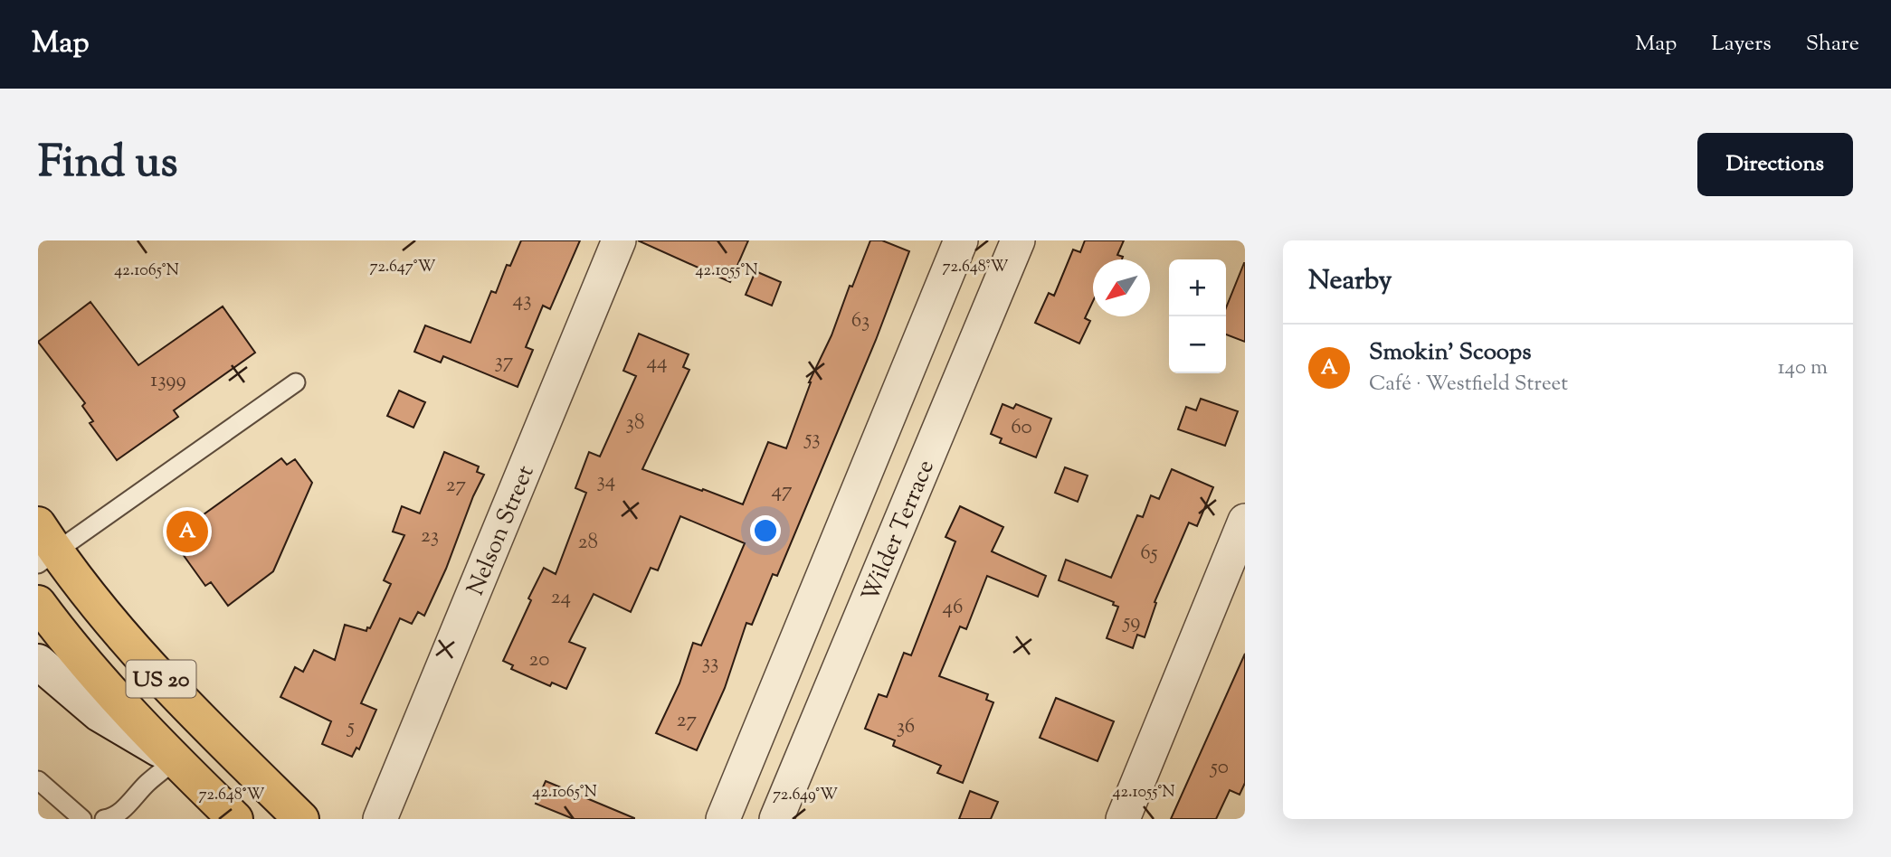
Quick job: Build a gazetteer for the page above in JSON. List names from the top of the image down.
{
  "streets": {
    "main road": ["US 20"],
    "street": ["Nelson Street", "Wilder Terrace"]
  },
  "house_numbers": [
    "43",
    "63",
    "37",
    "44",
    "1399",
    "38",
    "60",
    "53",
    "34",
    "27",
    "47",
    "23",
    "28",
    "65",
    "24",
    "46",
    "59",
    "20",
    "33",
    "27",
    "5",
    "36",
    "50"
  ],
  "north": "bottom left",
  "page": {
    "header": "Map",
    "nav": ["Map", "Layers", "Share"],
    "title": "Find us",
    "buttons": "Directions",
    "heading": "Nearby",
    "map_buttons": ["+", "−"],
    "list": [
      {
        "mark": "A",
        "name": "Smokin' Scoops",
        "note": "Café · Westfield Street",
        "value": "140 m"
      }
    ],
    "pins": "A"
  },
  "coordinates": [
    "72.647°W",
    "72.648°W",
    "42.1065°N",
    "42.1055°N",
    "72.649°W"
  ]
}
